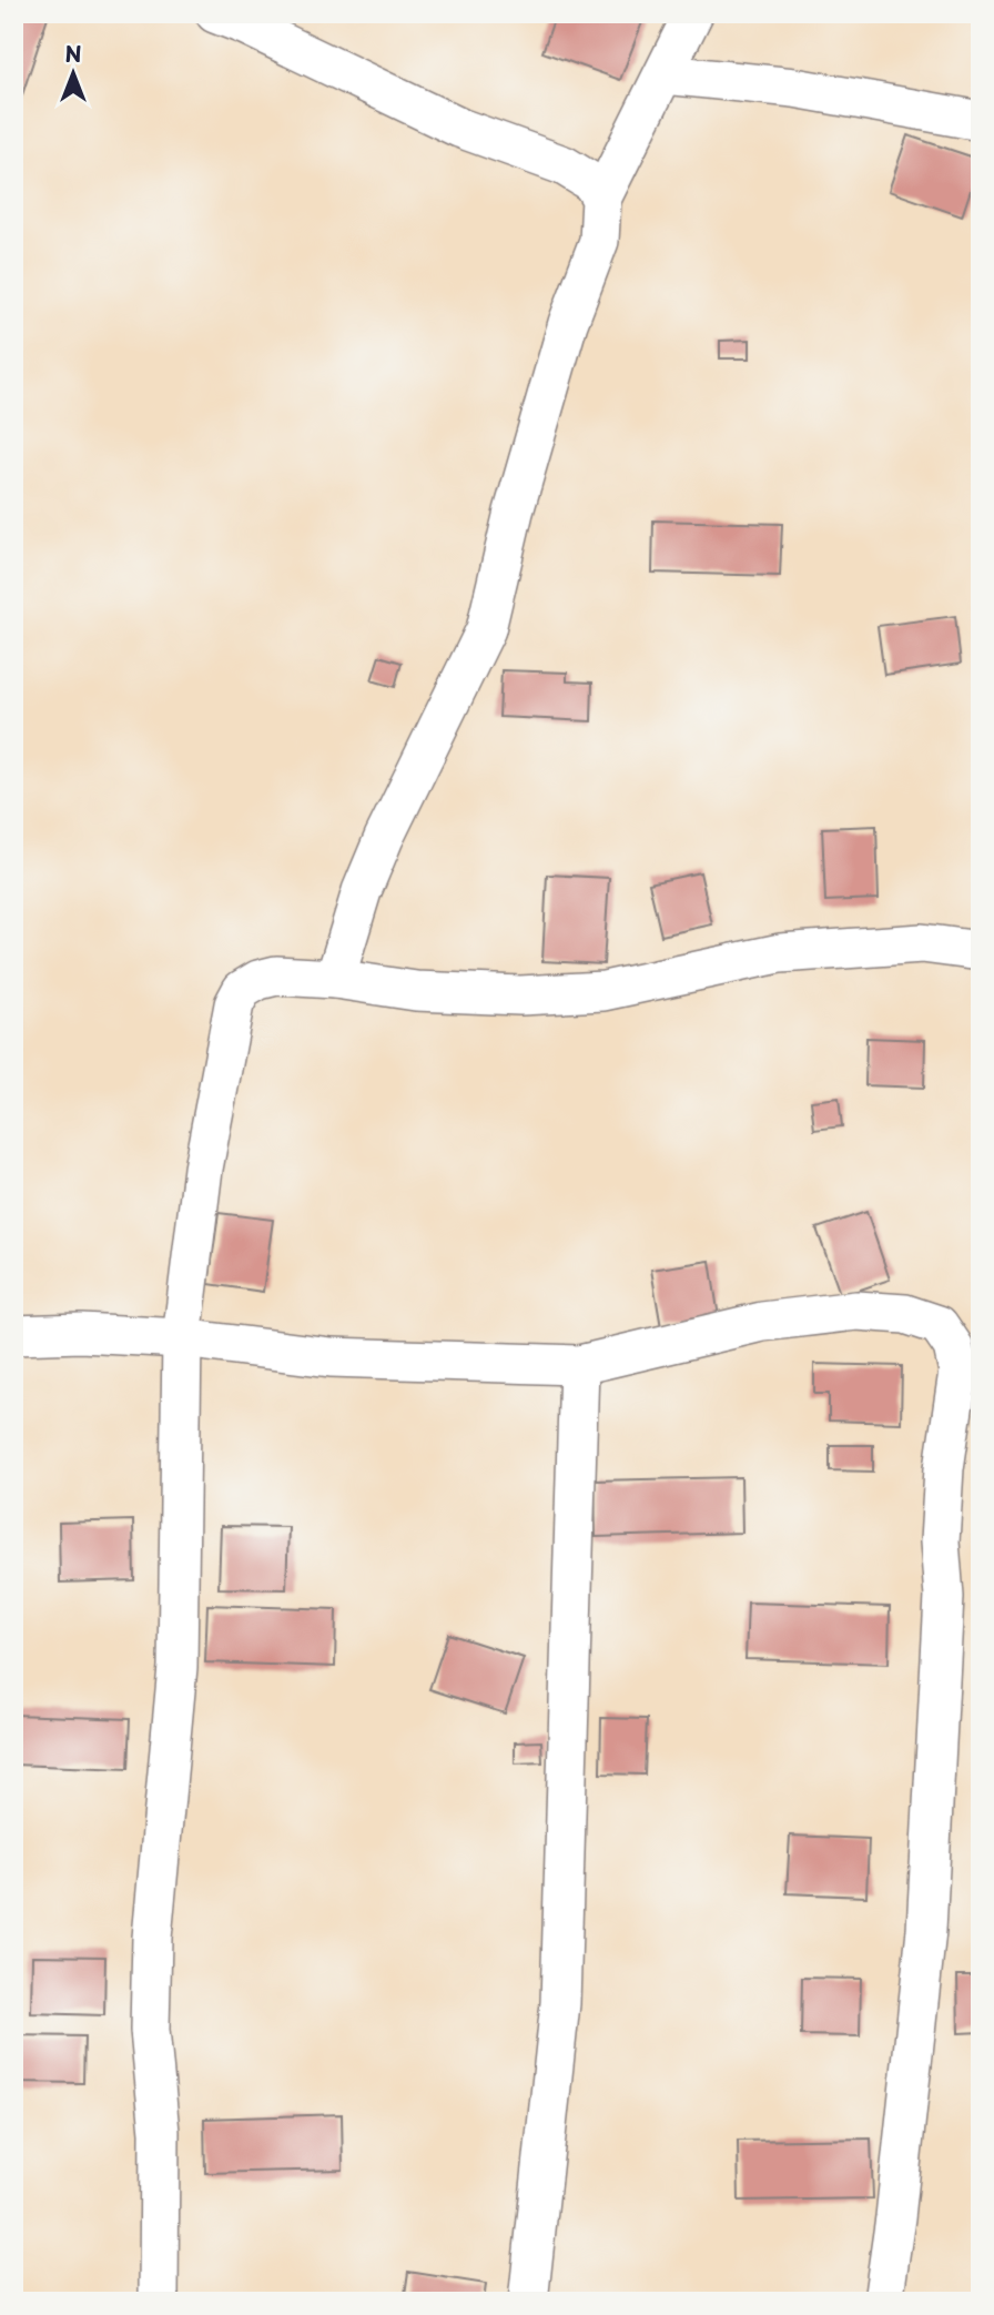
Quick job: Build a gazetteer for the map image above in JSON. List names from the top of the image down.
{
  "north": "top"
}
